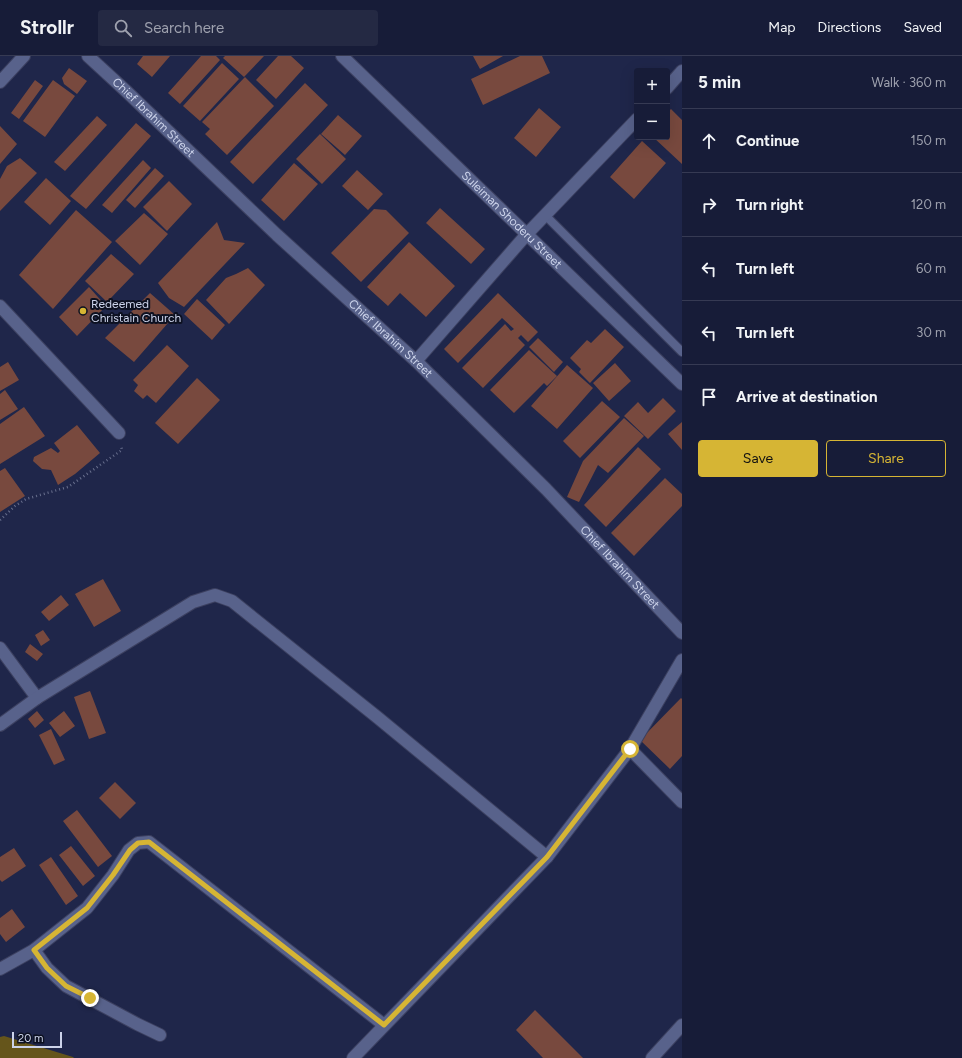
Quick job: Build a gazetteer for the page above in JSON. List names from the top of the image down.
{
  "streets": {
    "street": ["Chief Ibrahim Street", "Suleiman Shoderu Street"]
  },
  "places": ["Redeemed Christain Church"],
  "scale_bar": "20 m",
  "page": {
    "header": "Strollr",
    "search": "Search here",
    "nav": ["Map", "Directions", "Saved"],
    "heading": ["5 min", "Walk · 360 m"],
    "map_buttons": ["+", "−"],
    "list": [
      ["Continue", "150 m"],
      ["Turn right", "120 m"],
      ["Turn left", "60 m"],
      ["Turn left", "30 m"],
      "Arrive at destination"
    ],
    "buttons": ["Save", "Share"],
    "scale": "20 m"
  }
}
